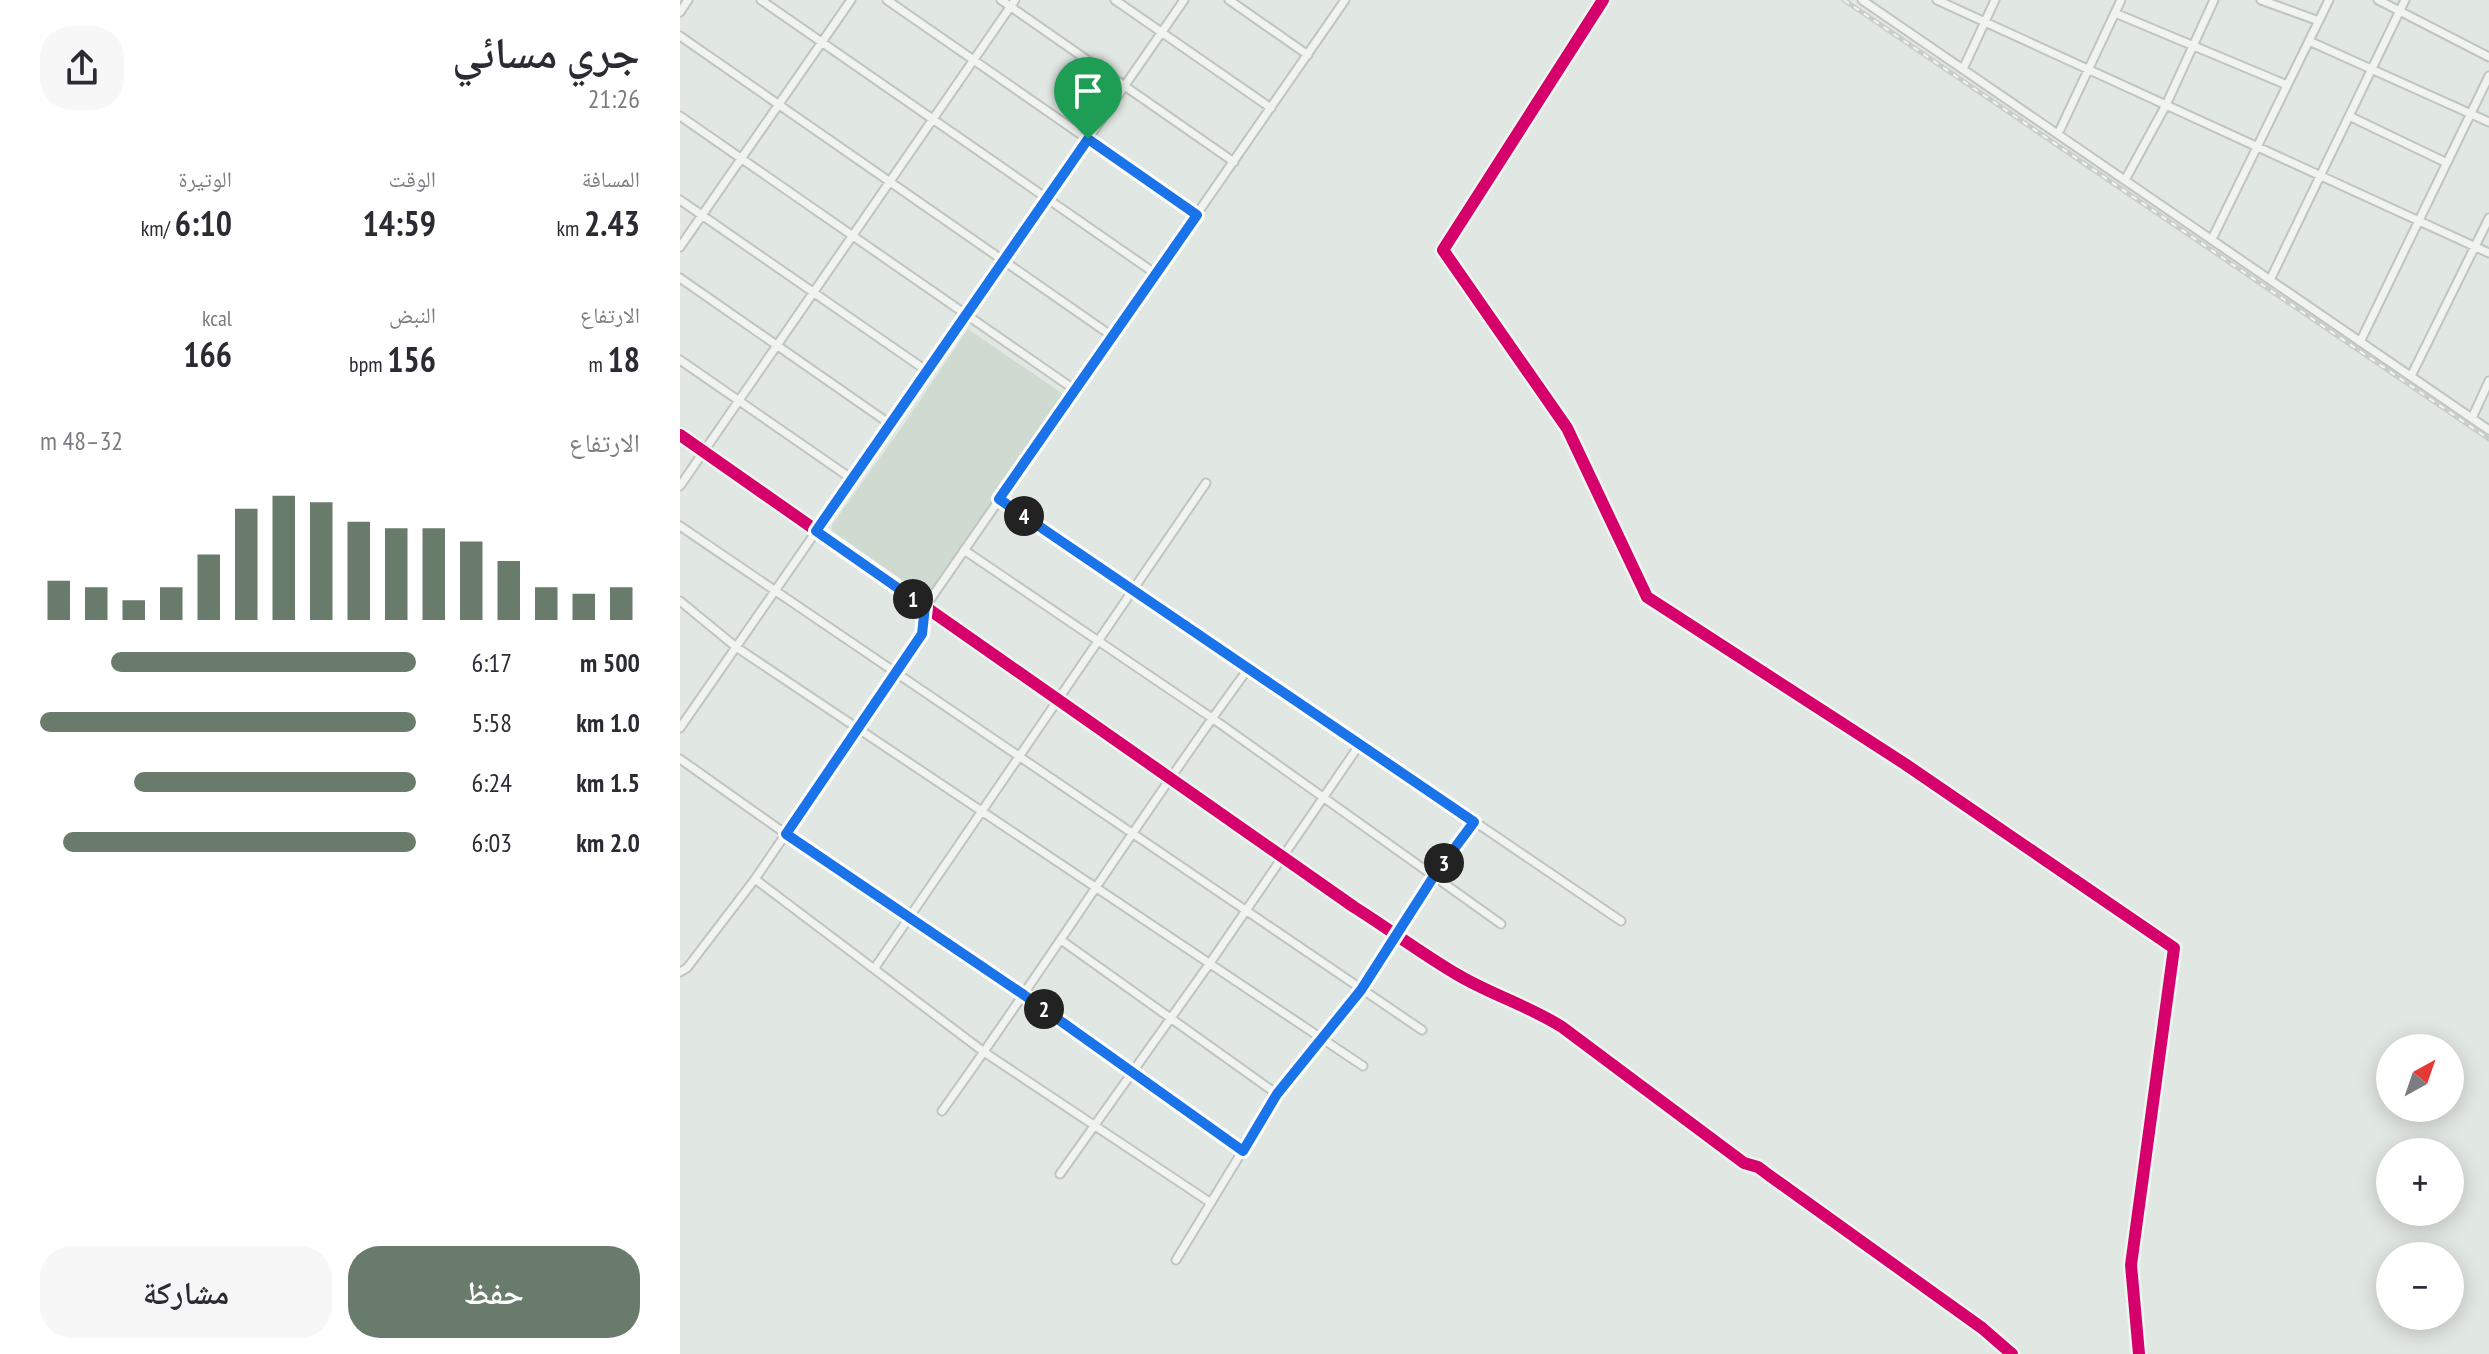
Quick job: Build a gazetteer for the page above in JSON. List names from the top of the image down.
{
  "north": "top right",
  "page": {
    "heading": ["جري مسائي", "21:26"],
    "stats": [
      ["المسافة", "2.43 km"],
      ["الوقت", "14:59"],
      ["الوتيرة", "6:10 /km"],
      ["الارتفاع", "18 m"],
      ["النبض", "156 bpm"],
      ["kcal", "166"]
    ],
    "chart": ["الارتفاع", "32–48 m"],
    "pins": [
      "4",
      "1",
      "3",
      "2"
    ],
    "list": [
      {
        "name": "500 m",
        "note": "6:17"
      },
      {
        "name": "1.0 km",
        "note": "5:58"
      },
      {
        "name": "1.5 km",
        "note": "6:24"
      },
      {
        "name": "2.0 km",
        "note": "6:03"
      }
    ],
    "map_buttons": ["+", "−"],
    "buttons": ["حفظ", "مشاركة"]
  }
}
